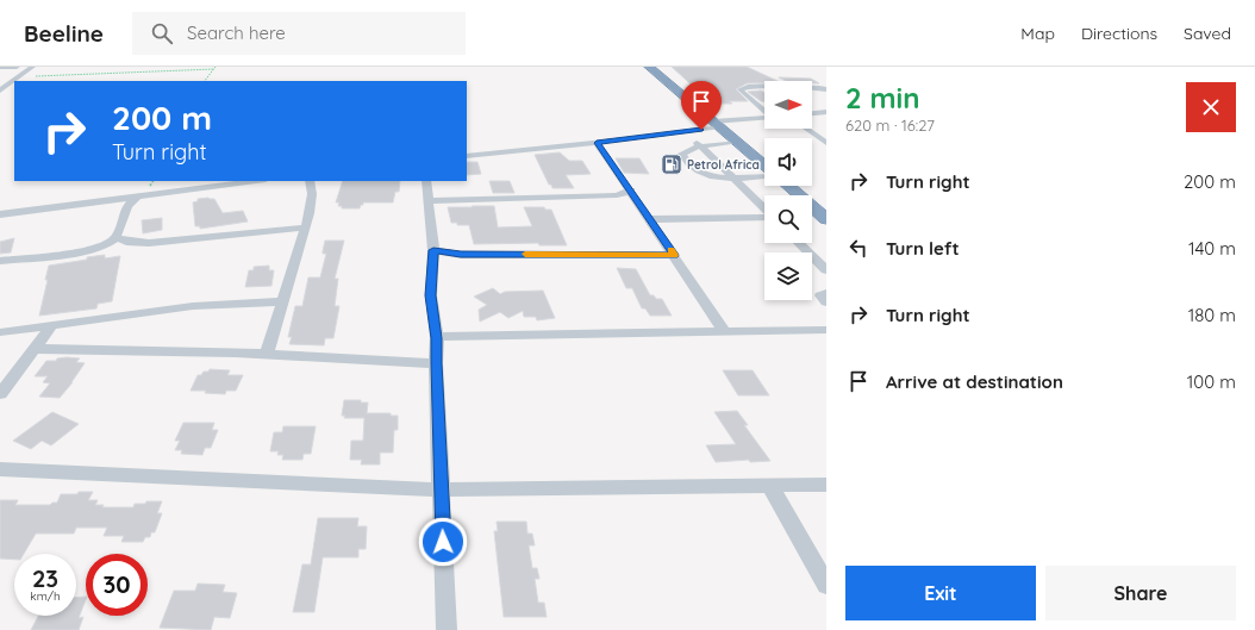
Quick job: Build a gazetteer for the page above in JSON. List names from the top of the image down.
{
  "places": {
    "fuel station": ["Petrol Africa"]
  },
  "north": "right",
  "page": {
    "header": "Beeline",
    "search": "Search here",
    "nav": ["Map", "Directions", "Saved"],
    "heading": ["2 min", "620 m · 16:27"],
    "turn": ["200 m", "Turn right"],
    "list": [
      {
        "name": "Turn right",
        "value": "200 m"
      },
      {
        "name": "Turn left",
        "value": "140 m"
      },
      {
        "name": "Turn right",
        "value": "180 m"
      },
      {
        "name": "Arrive at destination",
        "value": "100 m"
      }
    ],
    "speed": "23 km/h",
    "limit": "30",
    "buttons": ["Exit", "Share"]
  }
}
